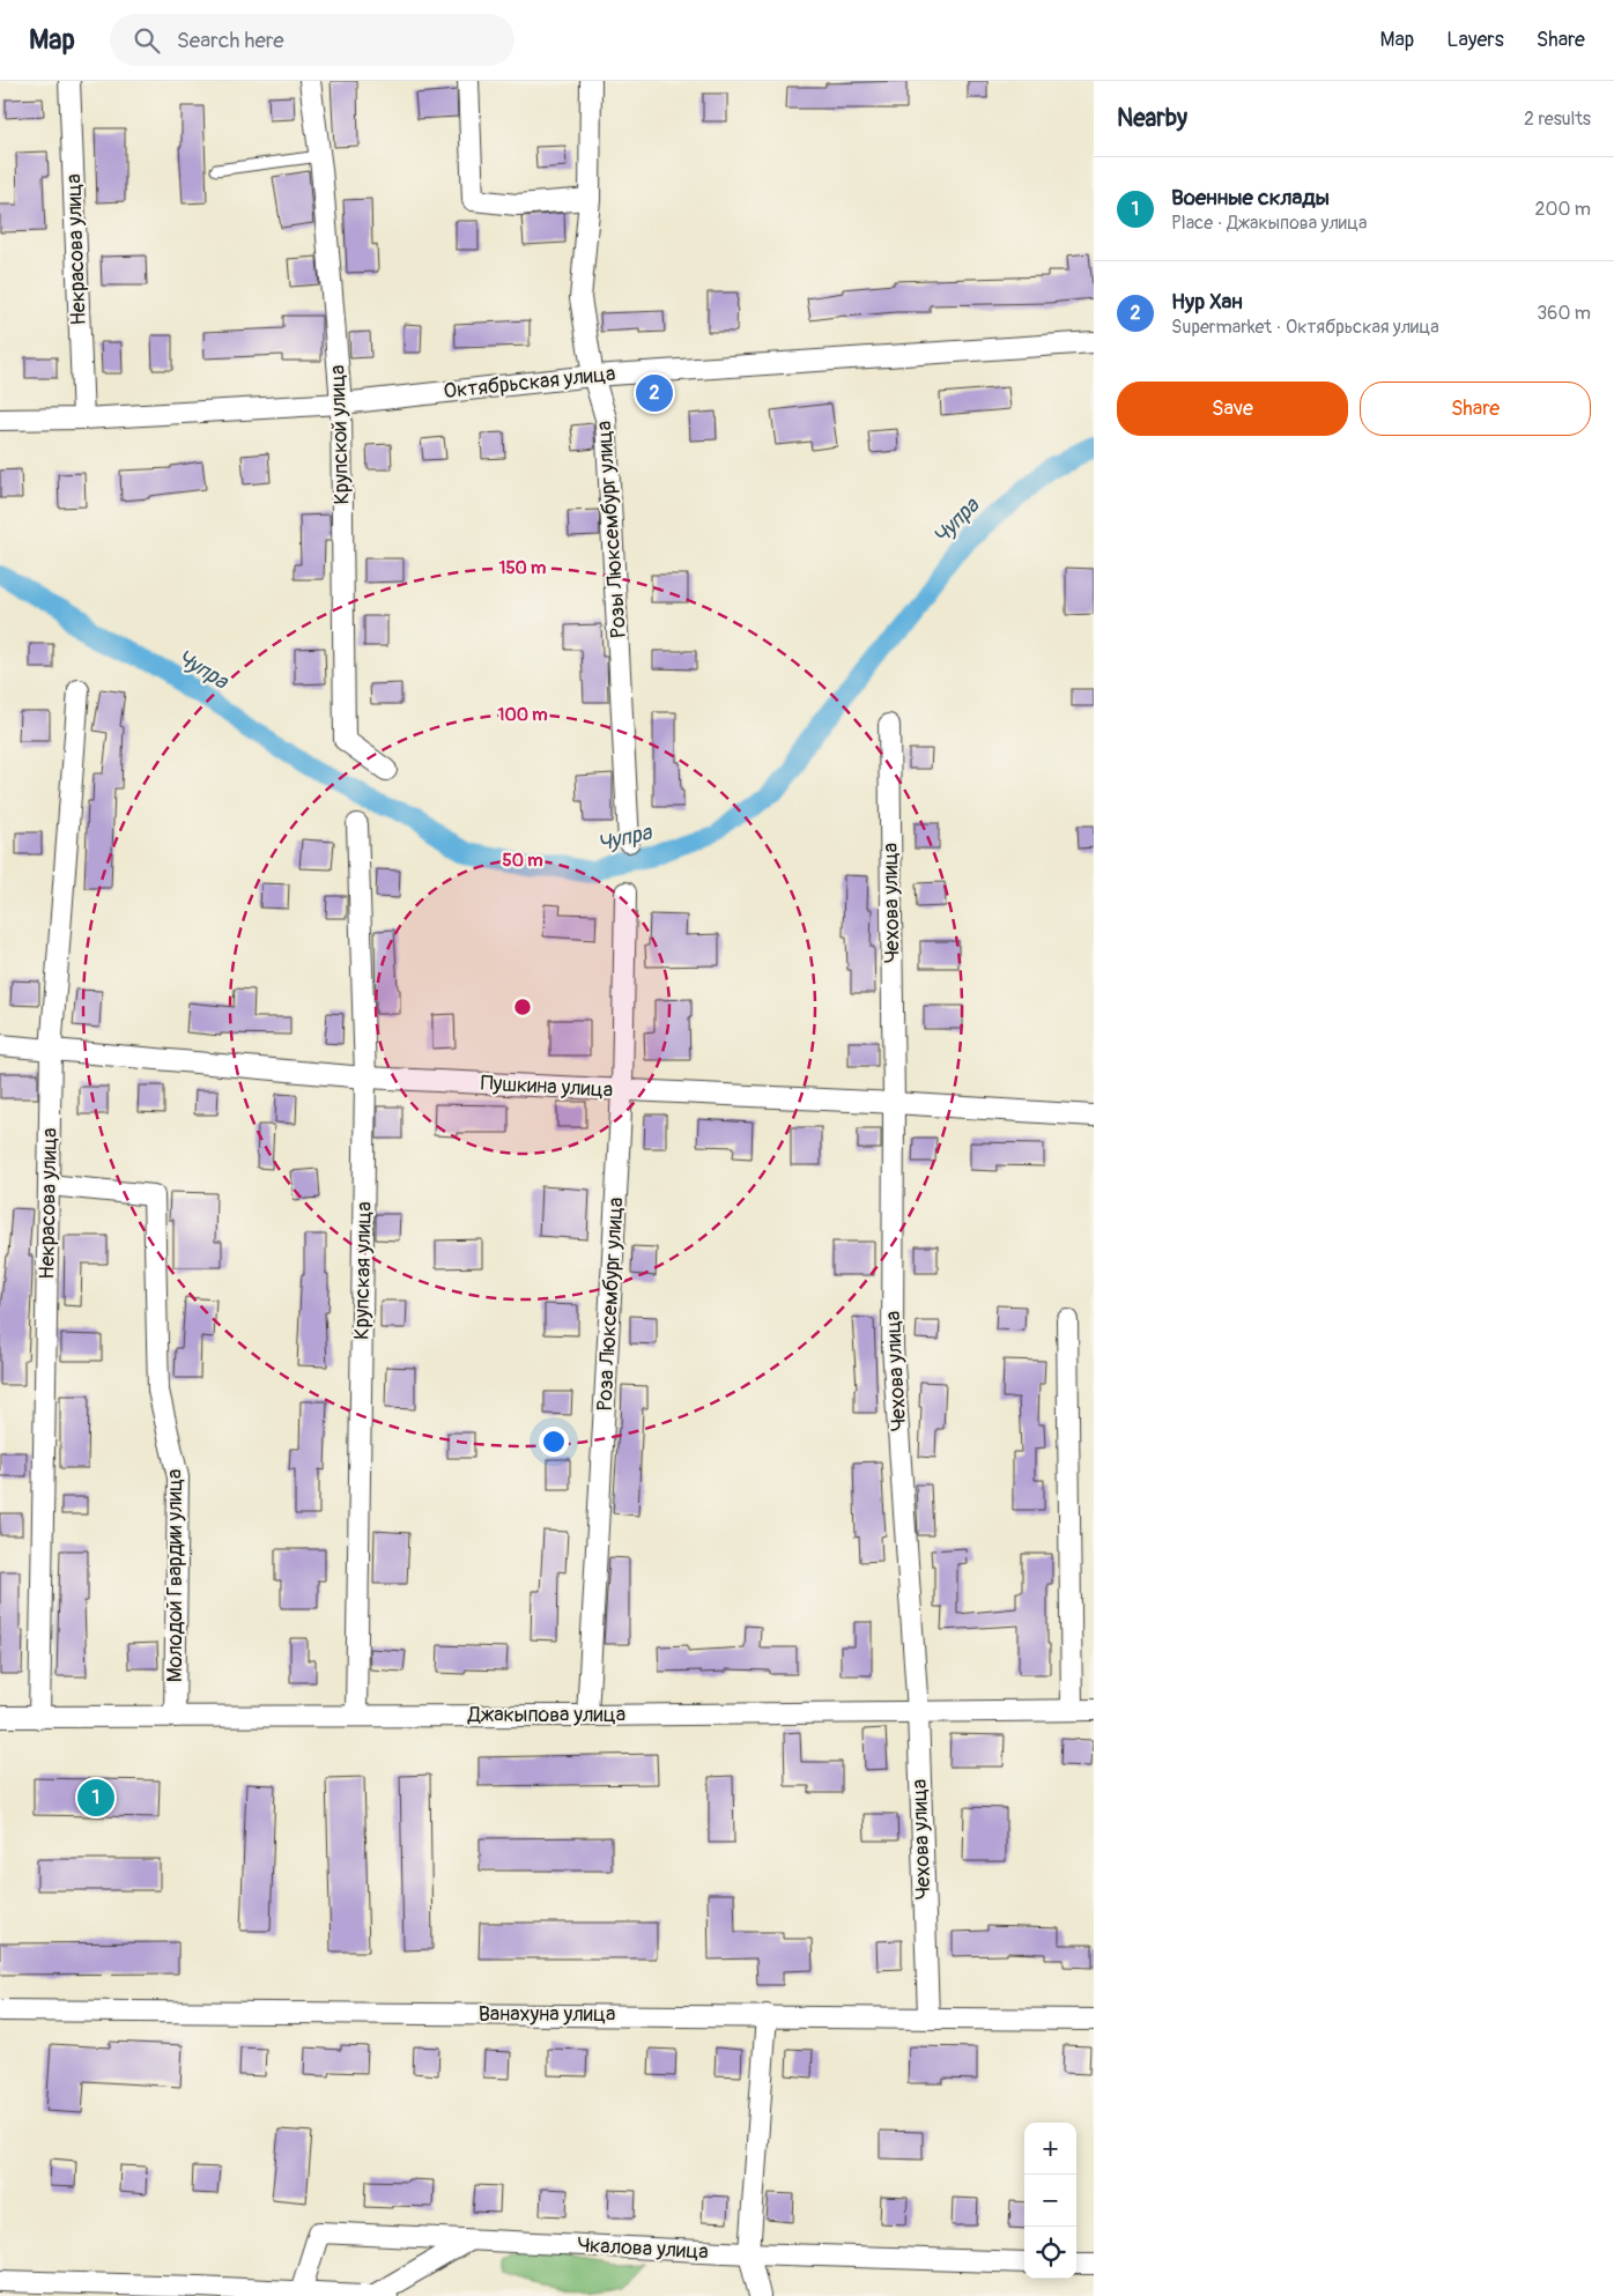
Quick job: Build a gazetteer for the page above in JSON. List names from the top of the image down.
{
  "streets": {
    "street": [
      "Некрасова улица",
      "Октябрьская улица",
      "Крупской улица",
      "Розы Люксембург улица",
      "Чехова улица",
      "Пушкина улица",
      "Крупская улица",
      "Роза Люксембург улица",
      "Молодой Гвардии улица",
      "Джакыпова улица",
      "Ванахуна улица",
      "Чкалова улица"
    ]
  },
  "crossings": [
    ["Некрасова улица", "Октябрьская улица"],
    ["Некрасова улица", "Пушкина улица"],
    ["Некрасова улица", "Молодой Гвардии улица"],
    ["Некрасова улица", "Джакыпова улица"],
    ["Октябрьская улица", "Крупской улица"],
    ["Октябрьская улица", "Розы Люксембург улица"],
    ["Чехова улица", "Пушкина улица"],
    ["Чехова улица", "Джакыпова улица"],
    ["Чехова улица", "Ванахуна улица"],
    ["Пушкина улица", "Крупская улица"],
    ["Пушкина улица", "Роза Люксембург улица"],
    ["Крупская улица", "Джакыпова улица"],
    ["Роза Люксембург улица", "Джакыпова улица"],
    ["Молодой Гвардии улица", "Джакыпова улица"]
  ],
  "water": ["Чупра"],
  "page": {
    "header": "Map",
    "search": "Search here",
    "nav": ["Map", "Layers", "Share"],
    "heading": ["Nearby", "2 results"],
    "list": [
      {
        "mark": "1",
        "name": "Военные склады",
        "note": "Place · Джакыпова улица",
        "value": "200 m"
      },
      {
        "mark": "2",
        "name": "Нур Хан",
        "note": "Supermarket · Октябрьская улица",
        "value": "360 m"
      }
    ],
    "buttons": ["Save", "Share"],
    "pins": ["2", "1"],
    "map_buttons": ["+", "−"]
  },
  "rings": ["150 m", "100 m", "50 m"]
}
